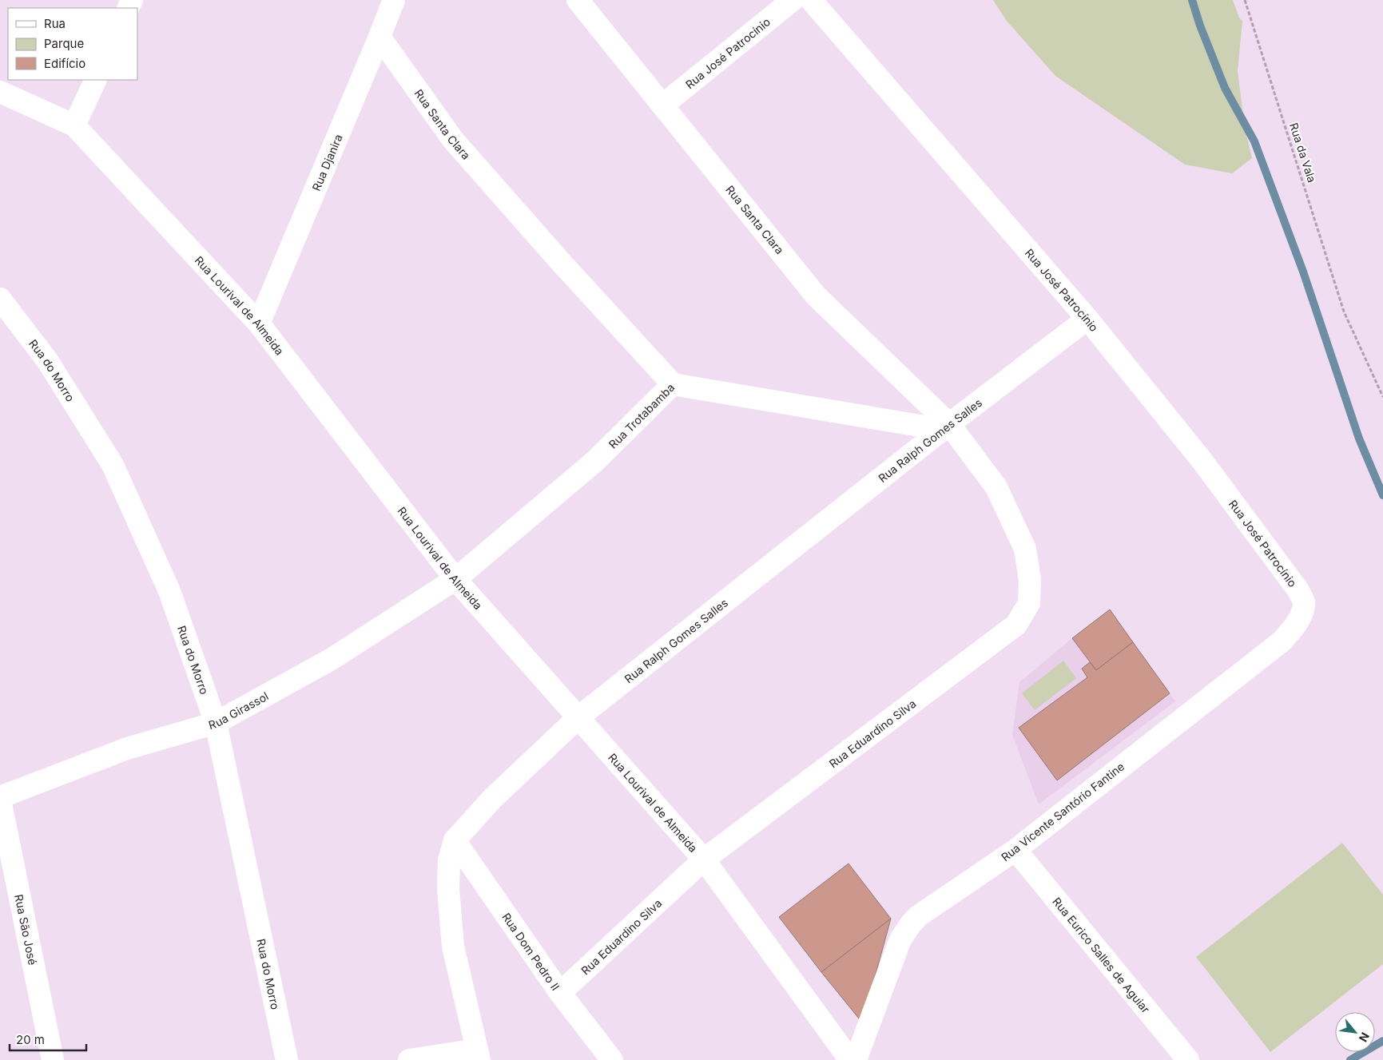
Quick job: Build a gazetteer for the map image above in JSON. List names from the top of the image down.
{
  "streets": {
    "street": [
      "Rua José Patrocínio",
      "Rua Santa Clara",
      "Rua Djanira",
      "Rua Lourival de Almeida",
      "Rua do Morro",
      "Rua Trotabamba",
      "Rua Ralph Gomes Salles",
      "Rua Girassol",
      "Rua Eduardino Silva",
      "Rua Vicente Santório Fantine",
      "Rua São José",
      "Rua Dom Pedro II",
      "Rua Eurico Salles de Aguiar"
    ],
    "path": ["Rua da Vala"]
  },
  "crossings": [
    ["Rua José Patrocínio", "Rua Santa Clara"],
    ["Rua José Patrocínio", "Rua Ralph Gomes Salles"],
    ["Rua José Patrocínio", "Rua Vicente Santório Fantine"],
    ["Rua Santa Clara", "Rua Djanira"],
    ["Rua Santa Clara", "Rua Trotabamba"],
    ["Rua Santa Clara", "Rua Ralph Gomes Salles"],
    ["Rua Santa Clara", "Rua Eduardino Silva"],
    ["Rua Djanira", "Rua Lourival de Almeida"],
    ["Rua Lourival de Almeida", "Rua Trotabamba"],
    ["Rua Lourival de Almeida", "Rua Ralph Gomes Salles"],
    ["Rua Lourival de Almeida", "Rua Girassol"],
    ["Rua Lourival de Almeida", "Rua Eduardino Silva"],
    ["Rua do Morro", "Rua Girassol"],
    ["Rua Trotabamba", "Rua Ralph Gomes Salles"],
    ["Rua Trotabamba", "Rua Girassol"],
    ["Rua Trotabamba", "Rua Eduardino Silva"],
    ["Rua Ralph Gomes Salles", "Rua Eduardino Silva"],
    ["Rua Ralph Gomes Salles", "Rua Dom Pedro II"],
    ["Rua Girassol", "Rua São José"],
    ["Rua Eduardino Silva", "Rua Dom Pedro II"],
    ["Rua Vicente Santório Fantine", "Rua Eurico Salles de Aguiar"]
  ],
  "legend": ["Rua", "Parque", "Edifício"],
  "scale_bar": "20 m",
  "north": "bottom right"
}
